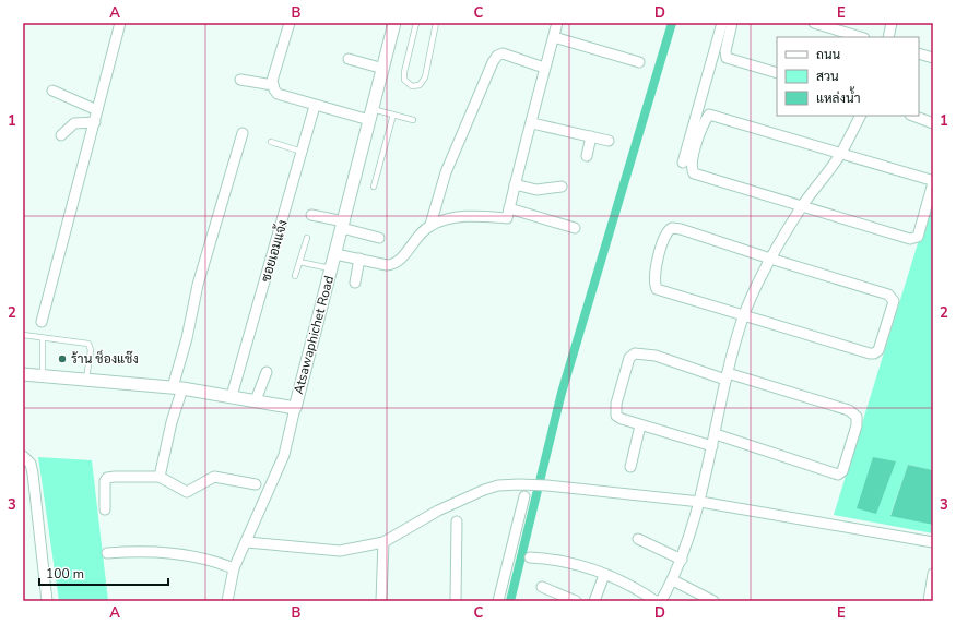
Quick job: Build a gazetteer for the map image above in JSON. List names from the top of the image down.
{
  "streets": {
    "street": ["ซอยเอมแจ้ง", "Atsawaphichet Road"]
  },
  "crossings": [
    ["ซอยเอมแจ้ง", "Atsawaphichet Road"]
  ],
  "places": ["ร้าน ช็องแช๊ง"],
  "legend": ["ถนน", "สวน", "แหล่งน้ำ"],
  "scale_bar": "100 m",
  "grid": {
    "columns": [
      "A",
      "B",
      "C",
      "D",
      "E"
    ],
    "rows": ["1", "2", "3"]
  }
}
